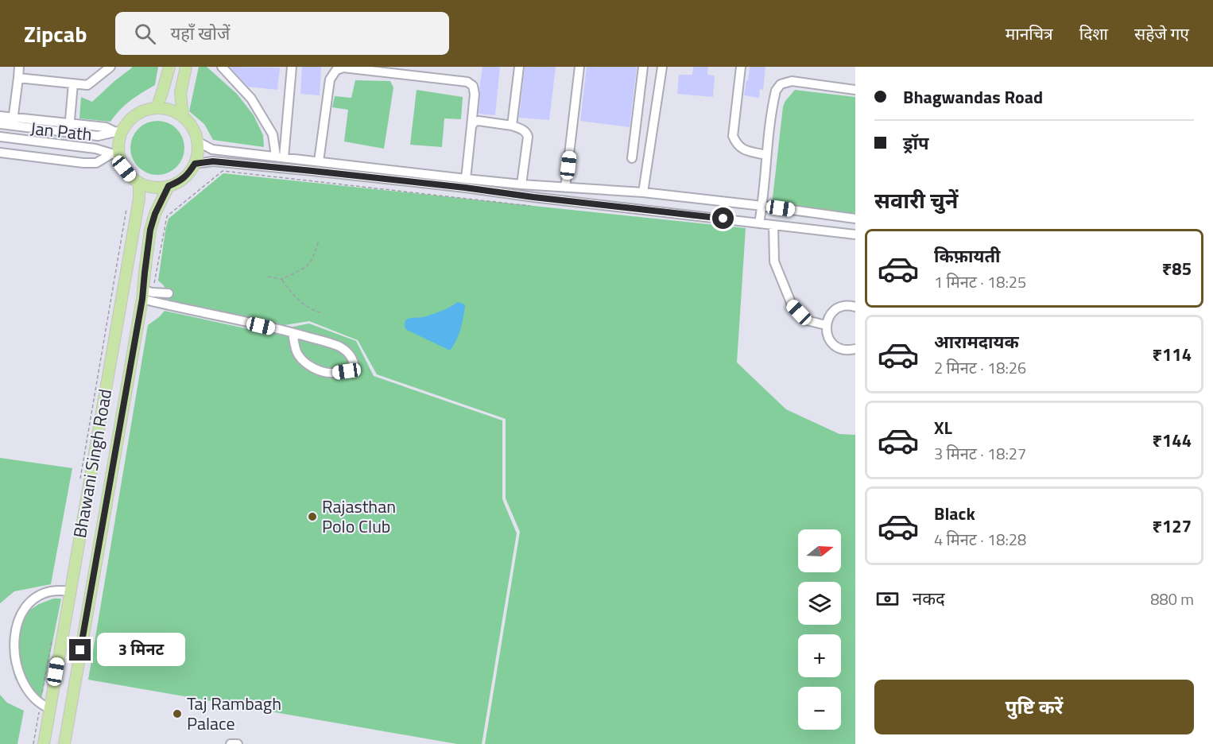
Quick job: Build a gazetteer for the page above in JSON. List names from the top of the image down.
{
  "streets": {
    "main road": ["Bhawani Singh Road"],
    "street": ["Jan Path"]
  },
  "crossings": [
    ["Jan Path", "Bhawani Singh Road"]
  ],
  "places": ["Rajasthan Polo Club", "Taj Rambagh Palace"],
  "north": "right",
  "page": {
    "header": "Zipcab",
    "search": "यहाँ खोजें",
    "nav": ["मानचित्र", "दिशा", "सहेजे गए"],
    "banner": ["Bhagwandas Road", "ड्रॉप"],
    "heading": "सवारी चुनें",
    "list": [
      {
        "name": "किफ़ायती",
        "note": "1 मिनट · 18:25",
        "value": "₹85"
      },
      {
        "name": "आरामदायक",
        "note": "2 मिनट · 18:26",
        "value": "₹114"
      },
      {
        "name": "XL",
        "note": "3 मिनट · 18:27",
        "value": "₹144"
      },
      {
        "name": "Black",
        "note": "4 मिनट · 18:28",
        "value": "₹127"
      }
    ],
    "map_buttons": ["+", "−"],
    "pay": ["नकद", "880 m"],
    "bubble": "3 मिनट",
    "buttons": "पुष्टि करें"
  }
}
